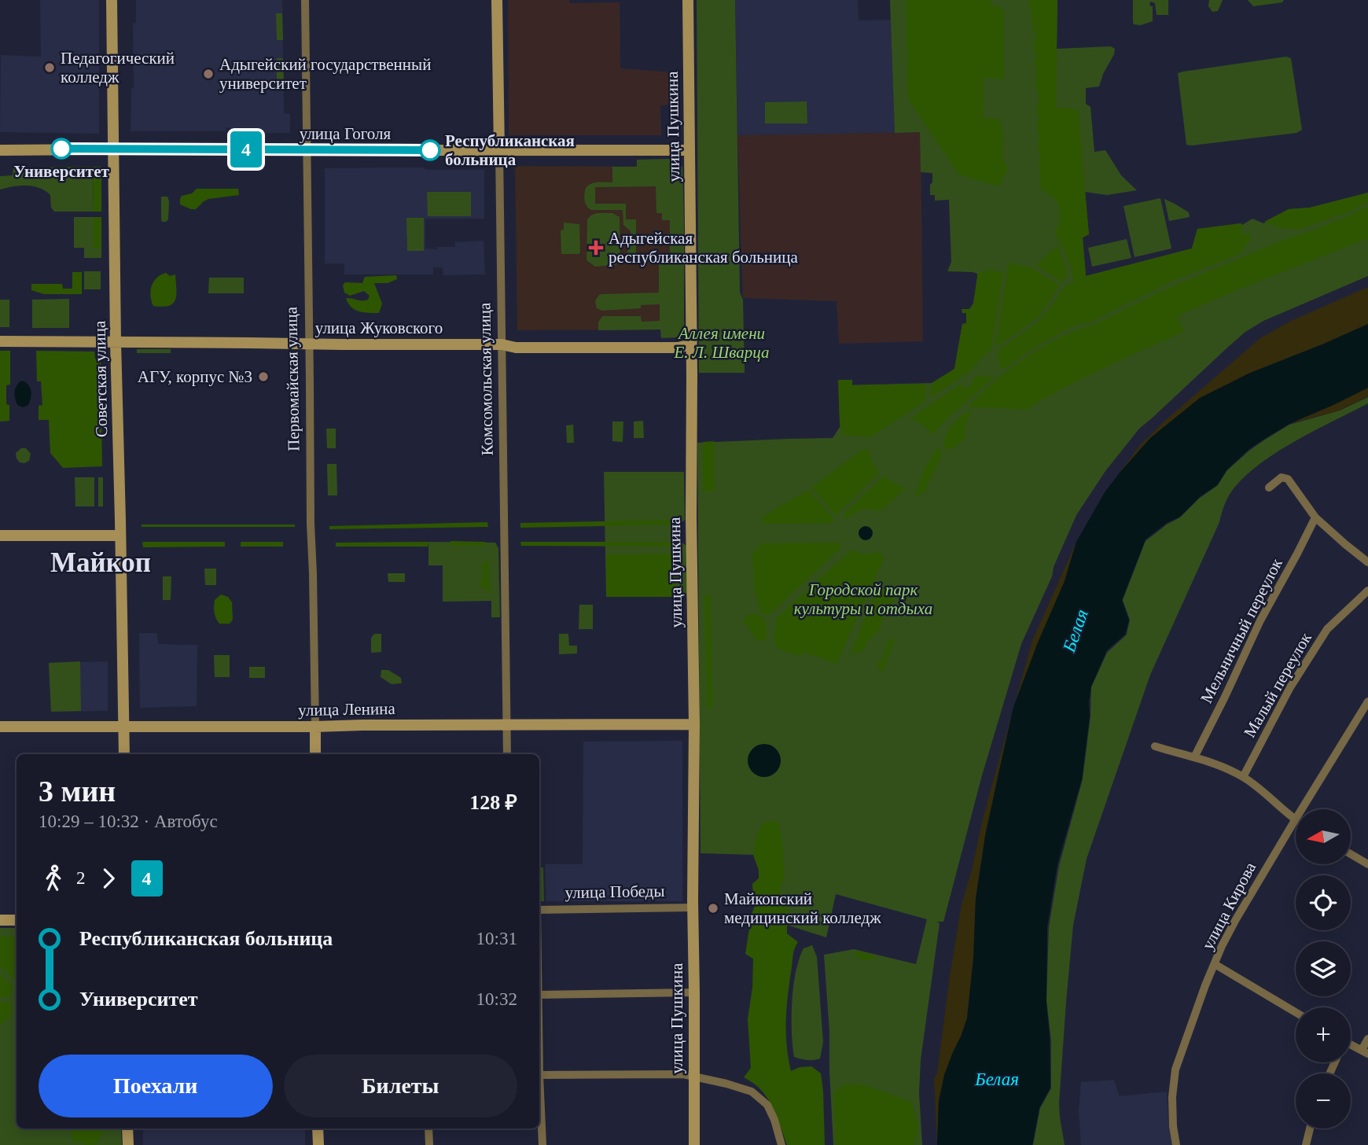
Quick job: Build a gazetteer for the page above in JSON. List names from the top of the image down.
{
  "streets": {
    "main road": [
      "улица Пушкина",
      "улица Гоголя",
      "улица Жуковского",
      "Советская улица",
      "Первомайская улица",
      "Комсомольская улица",
      "улица Ленина"
    ],
    "street": [
      "Мельничный переулок",
      "Малый переулок",
      "улица Победы",
      "улица Кирова"
    ]
  },
  "crossings": [
    ["улица Пушкина", "улица Гоголя"],
    ["улица Пушкина", "улица Жуковского"],
    ["улица Пушкина", "улица Ленина"],
    ["улица Пушкина", "улица Победы"],
    ["улица Гоголя", "Советская улица"],
    ["улица Гоголя", "Первомайская улица"],
    ["улица Гоголя", "Комсомольская улица"],
    ["улица Жуковского", "Советская улица"],
    ["улица Жуковского", "Первомайская улица"],
    ["улица Жуковского", "Комсомольская улица"],
    ["Советская улица", "улица Ленина"],
    ["Первомайская улица", "улица Ленина"],
    ["Комсомольская улица", "улица Ленина"]
  ],
  "districts": ["Майкоп"],
  "water": ["Белая"],
  "parks": ["Аллея имени Е. Л. Шварца", "Городской парк культуры и отдыха"],
  "places": {
    "other": [
      "Педагогический колледж",
      "Адыгейский государственный университет",
      "Университет",
      "Республиканская больница",
      "АГУ, корпус №3",
      "Майкопский медицинский колледж"
    ],
    "health": ["Адыгейская республиканская больница"]
  },
  "lines": ["bus line 4"],
  "north": "left",
  "page": {
    "on_map": "4",
    "heading": ["3 мин", "10:29 – 10:32 · Автобус", "128 ₽"],
    "map_buttons": ["+", "−"],
    "legs": ["2", "4"],
    "list": [
      {
        "name": "Республиканская больница",
        "value": "10:31"
      },
      {
        "name": "Университет",
        "value": "10:32"
      }
    ],
    "buttons": ["Поехали", "Билеты"]
  }
}
